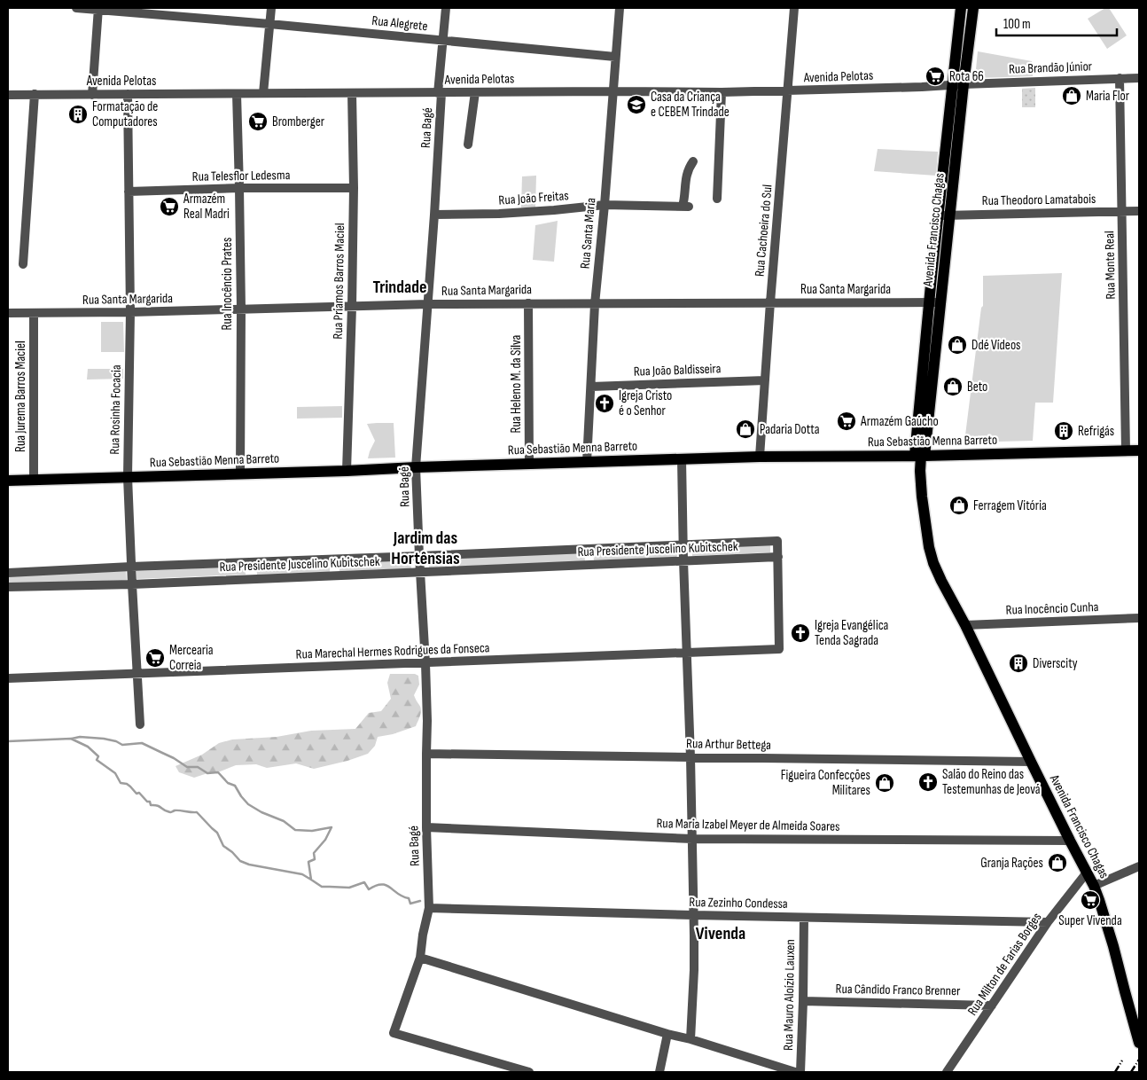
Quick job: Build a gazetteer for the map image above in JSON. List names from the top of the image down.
{
  "streets": {
    "main road": ["Avenida Francisco Chagas", "Rua Sebastião Menna Barreto"],
    "street": [
      "Rua Alegrete",
      "Rua Brandão Júnior",
      "Avenida Pelotas",
      "Rua Bagé",
      "Rua Telesflor Ledesma",
      "Rua João Freitas",
      "Rua Theodoro Lamatabois",
      "Rua Cachoeira do Sul",
      "Rua Santa Maria",
      "Rua Monte Real",
      "Rua Príamos Barros Maciel",
      "Rua Inocêncio Prates",
      "Rua Santa Margarida",
      "Rua João Baldisseira",
      "Rua Heleno M. da Silva",
      "Rua Jurema Barros Maciel",
      "Rua Rosinha Focacia",
      "Rua Presidente Juscelino Kubitschek",
      "Rua Inocêncio Cunha",
      "Rua Marechal Hermes Rodrigues da Fonseca",
      "Rua Arthur Bettega",
      "Rua Maria Izabel Meyer de Almeida Soares",
      "Rua Zezinho Condessa",
      "Rua Milton de Farias Borges",
      "Rua Cândido Franco Brenner",
      "Rua Mauro Aloízio Lauxen"
    ]
  },
  "crossings": [
    ["Rua Alegrete", "Rua Bagé"],
    ["Rua Alegrete", "Rua Santa Maria"],
    ["Rua Brandão Júnior", "Avenida Pelotas"],
    ["Rua Brandão Júnior", "Avenida Francisco Chagas"],
    ["Rua Brandão Júnior", "Rua Monte Real"],
    ["Avenida Pelotas", "Rua Bagé"],
    ["Avenida Pelotas", "Avenida Francisco Chagas"],
    ["Avenida Pelotas", "Rua Cachoeira do Sul"],
    ["Avenida Pelotas", "Rua Santa Maria"],
    ["Avenida Pelotas", "Rua Príamos Barros Maciel"],
    ["Avenida Pelotas", "Rua Inocêncio Prates"],
    ["Avenida Pelotas", "Rua Rosinha Focacia"],
    ["Rua Bagé", "Rua João Freitas"],
    ["Rua Bagé", "Rua Santa Margarida"],
    ["Rua Bagé", "Rua Sebastião Menna Barreto"],
    ["Rua Bagé", "Rua Presidente Juscelino Kubitschek"],
    ["Rua Bagé", "Rua Marechal Hermes Rodrigues da Fonseca"],
    ["Rua Bagé", "Rua Arthur Bettega"],
    ["Rua Bagé", "Rua Maria Izabel Meyer de Almeida Soares"],
    ["Rua Bagé", "Rua Zezinho Condessa"],
    ["Rua Telesflor Ledesma", "Rua Príamos Barros Maciel"],
    ["Rua Telesflor Ledesma", "Rua Inocêncio Prates"],
    ["Rua Telesflor Ledesma", "Rua Rosinha Focacia"],
    ["Rua João Freitas", "Rua Santa Maria"],
    ["Rua Theodoro Lamatabois", "Avenida Francisco Chagas"],
    ["Rua Theodoro Lamatabois", "Rua Monte Real"],
    ["Avenida Francisco Chagas", "Rua Santa Margarida"],
    ["Avenida Francisco Chagas", "Rua Sebastião Menna Barreto"],
    ["Avenida Francisco Chagas", "Rua Inocêncio Cunha"],
    ["Avenida Francisco Chagas", "Rua Arthur Bettega"],
    ["Avenida Francisco Chagas", "Rua Maria Izabel Meyer de Almeida Soares"],
    ["Avenida Francisco Chagas", "Rua Milton de Farias Borges"],
    ["Rua Cachoeira do Sul", "Rua Santa Margarida"],
    ["Rua Cachoeira do Sul", "Rua João Baldisseira"],
    ["Rua Cachoeira do Sul", "Rua Sebastião Menna Barreto"],
    ["Rua Santa Maria", "Rua Santa Margarida"],
    ["Rua Santa Maria", "Rua João Baldisseira"],
    ["Rua Santa Maria", "Rua Sebastião Menna Barreto"],
    ["Rua Monte Real", "Rua Sebastião Menna Barreto"],
    ["Rua Príamos Barros Maciel", "Rua Santa Margarida"],
    ["Rua Príamos Barros Maciel", "Rua Sebastião Menna Barreto"],
    ["Rua Inocêncio Prates", "Rua Santa Margarida"],
    ["Rua Inocêncio Prates", "Rua Sebastião Menna Barreto"],
    ["Rua Santa Margarida", "Rua Heleno M. da Silva"],
    ["Rua Santa Margarida", "Rua Jurema Barros Maciel"],
    ["Rua Santa Margarida", "Rua Rosinha Focacia"],
    ["Rua Heleno M. da Silva", "Rua Sebastião Menna Barreto"],
    ["Rua Jurema Barros Maciel", "Rua Sebastião Menna Barreto"],
    ["Rua Rosinha Focacia", "Rua Sebastião Menna Barreto"],
    ["Rua Rosinha Focacia", "Rua Presidente Juscelino Kubitschek"],
    ["Rua Rosinha Focacia", "Rua Marechal Hermes Rodrigues da Fonseca"],
    ["Rua Presidente Juscelino Kubitschek", "Rua Marechal Hermes Rodrigues da Fonseca"],
    ["Rua Zezinho Condessa", "Rua Milton de Farias Borges"],
    ["Rua Zezinho Condessa", "Rua Mauro Aloízio Lauxen"],
    ["Rua Milton de Farias Borges", "Rua Cândido Franco Brenner"],
    ["Rua Cândido Franco Brenner", "Rua Mauro Aloízio Lauxen"]
  ],
  "districts": ["Trindade", "Jardim das Hortênsias", "Vivenda"],
  "places": {
    "supermarket": [
      "Rota 66",
      "Bromberger",
      "Armazém Real Madri",
      "Armazém Gaúcho",
      "Mercearia Correia",
      "Super Vivenda"
    ],
    "shop": [
      "Maria Flor",
      "Ddé Vídeos",
      "Beto",
      "Padaria Dotta",
      "Ferragem Vitória",
      "Figueira Confecções Militares",
      "Granja Rações"
    ],
    "school or university": ["Casa da Criança e CEBEM Trindade"],
    "building": ["Formatação de Computadores", "Refrigás", "Diverscity"],
    "church": ["Igreja Cristo é o Senhor", "Igreja Evangélica Tenda Sagrada", "Salão do Reino das Testemunhas de Jeová"]
  },
  "scale_bar": "100 m"
}
